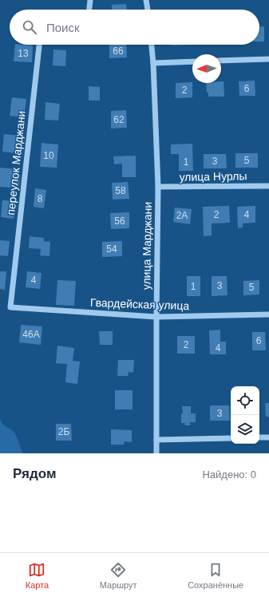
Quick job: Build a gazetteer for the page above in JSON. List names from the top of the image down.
{
  "streets": {
    "street": [
      "переулок Марджани",
      "улица Нурлы",
      "улица Марджани",
      "Гвардейская улица"
    ]
  },
  "crossings": [
    ["переулок Марджани", "Гвардейская улица"],
    ["улица Нурлы", "улица Марджани"],
    ["улица Марджани", "Гвардейская улица"]
  ],
  "house_numbers": [
    "66",
    "13",
    "6",
    "2",
    "62",
    "10",
    "5",
    "3",
    "1",
    "58",
    "8",
    "2",
    "4",
    "2А",
    "56",
    "54",
    "4",
    "3",
    "1",
    "5",
    "46А",
    "6",
    "2",
    "4",
    "3",
    "2Б"
  ],
  "north": "left",
  "page": {
    "search": "Поиск",
    "heading": ["Рядом", "Найдено: 0"],
    "nav": ["Карта", "Маршрут", "Сохранённые"]
  }
}
